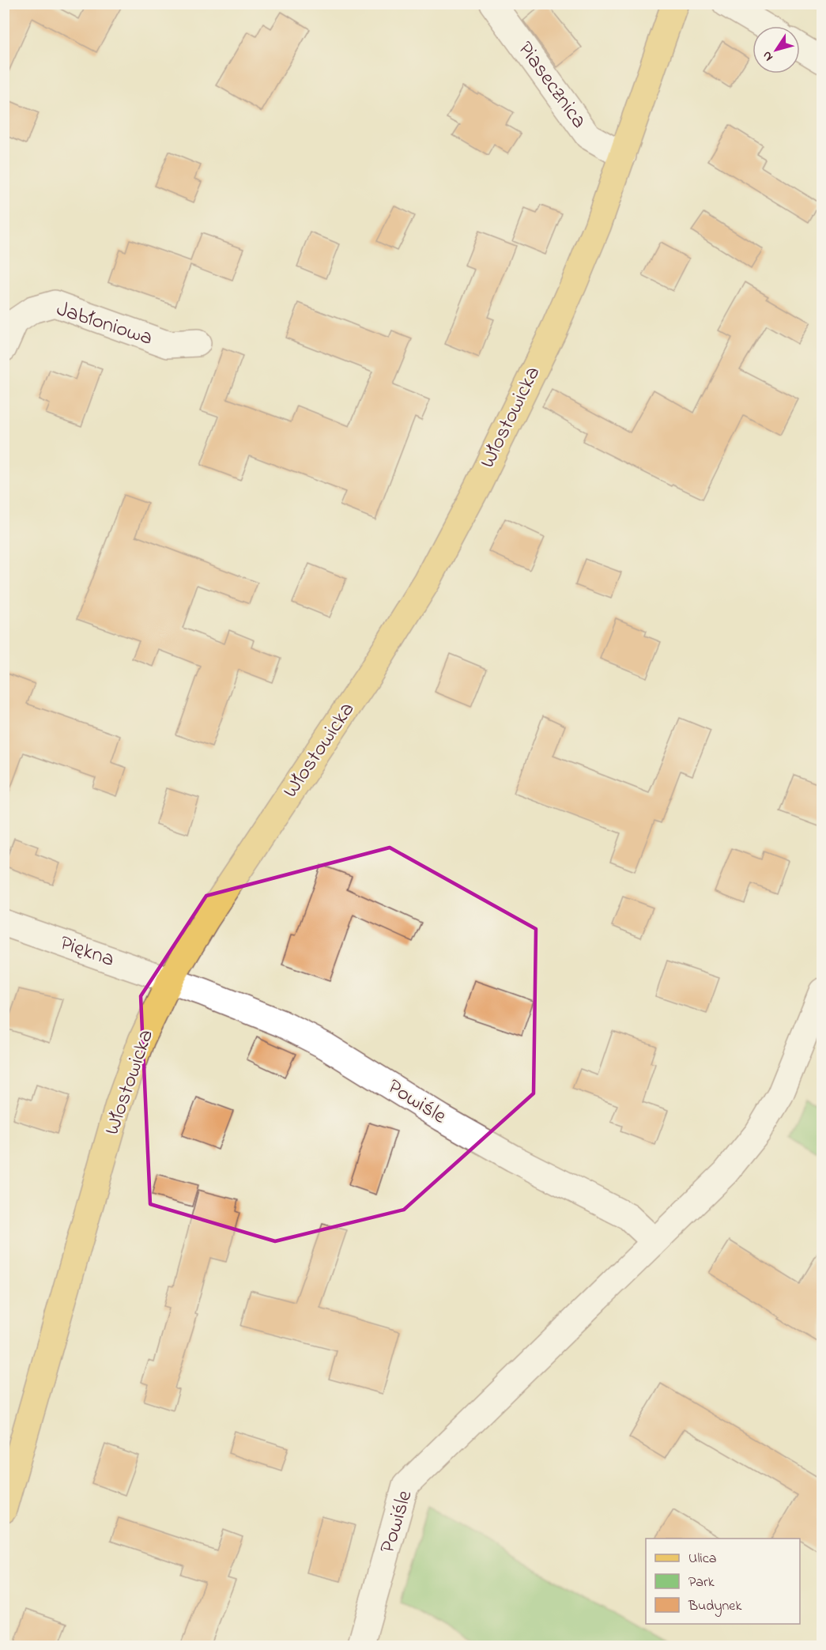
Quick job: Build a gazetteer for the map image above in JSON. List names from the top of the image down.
{
  "streets": {
    "main road": ["Włostowicka"],
    "street": [
      "Piasecznica",
      "Jabłoniowa",
      "Piękna",
      "Powiśle"
    ]
  },
  "crossings": [
    ["Piasecznica", "Włostowicka"],
    ["Włostowicka", "Piękna"],
    ["Włostowicka", "Powiśle"],
    ["Piękna", "Powiśle"]
  ],
  "legend": ["Ulica", "Park", "Budynek"],
  "north": "bottom left"
}
